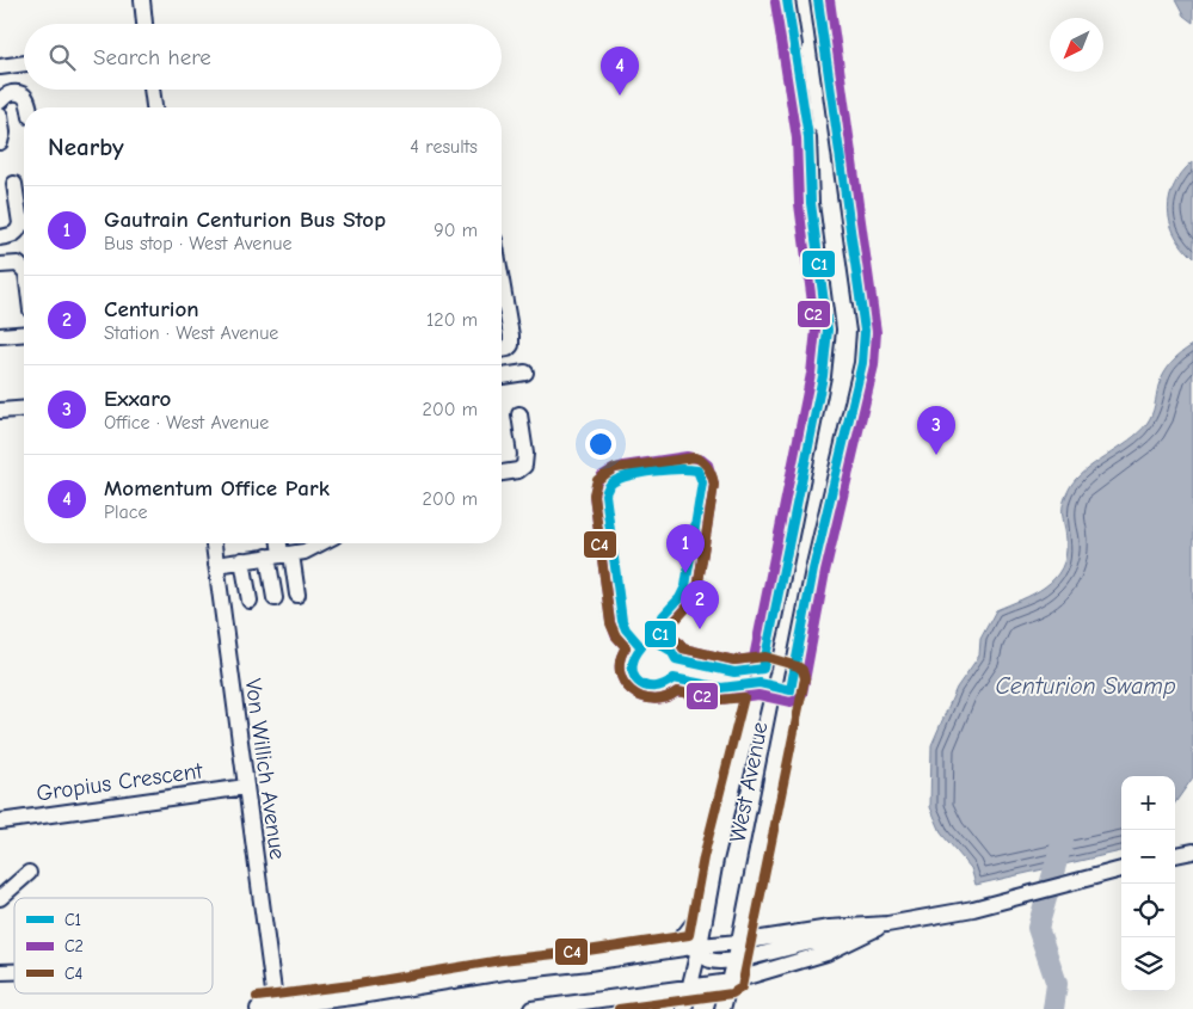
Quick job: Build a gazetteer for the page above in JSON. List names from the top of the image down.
{
  "streets": {
    "street": ["Von Willich Avenue", "Gropius Crescent", "West Avenue"]
  },
  "crossings": [
    ["Von Willich Avenue", "Gropius Crescent"]
  ],
  "water": ["Centurion Swamp"],
  "lines": ["transit line C1", "transit line C2", "transit line C4"],
  "legend": ["C1", "C2", "C4"],
  "north": "bottom left",
  "page": {
    "search": "Search here",
    "pins": [
      "4",
      "3",
      "1",
      "2"
    ],
    "heading": ["Nearby", "4 results"],
    "list": [
      {
        "mark": "1",
        "name": "Gautrain Centurion Bus Stop",
        "note": "Bus stop · West Avenue",
        "value": "90 m"
      },
      {
        "mark": "2",
        "name": "Centurion",
        "note": "Station · West Avenue",
        "value": "120 m"
      },
      {
        "mark": "3",
        "name": "Exxaro",
        "note": "Office · West Avenue",
        "value": "200 m"
      },
      {
        "mark": "4",
        "name": "Momentum Office Park",
        "note": "Place",
        "value": "200 m"
      }
    ],
    "map_buttons": ["+", "−"]
  }
}
